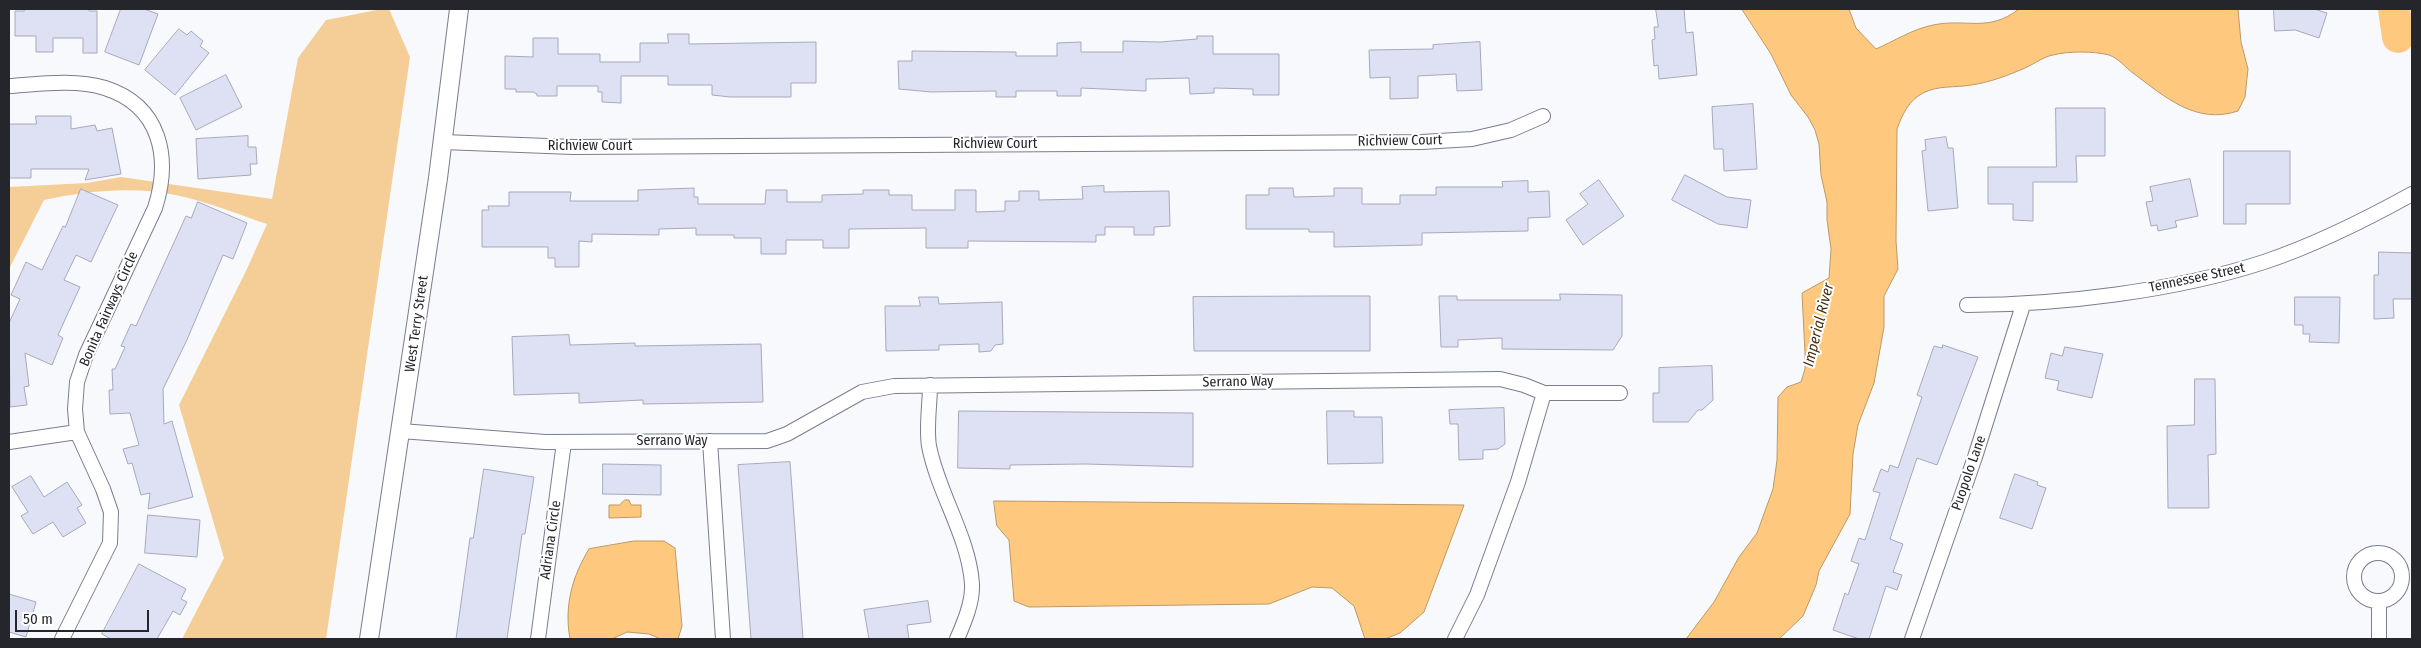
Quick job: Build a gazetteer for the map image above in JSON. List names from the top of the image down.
{
  "streets": {
    "street": [
      "Richview Court",
      "Tennessee Street",
      "Bonita Fairways Circle",
      "West Terry Street",
      "Serrano Way",
      "Puopolo Lane",
      "Adriana Circle"
    ]
  },
  "crossings": [
    ["Richview Court", "West Terry Street"],
    ["Tennessee Street", "Puopolo Lane"],
    ["West Terry Street", "Serrano Way"],
    ["Serrano Way", "Adriana Circle"]
  ],
  "water": ["Imperial River"],
  "scale_bar": "50 m"
}
